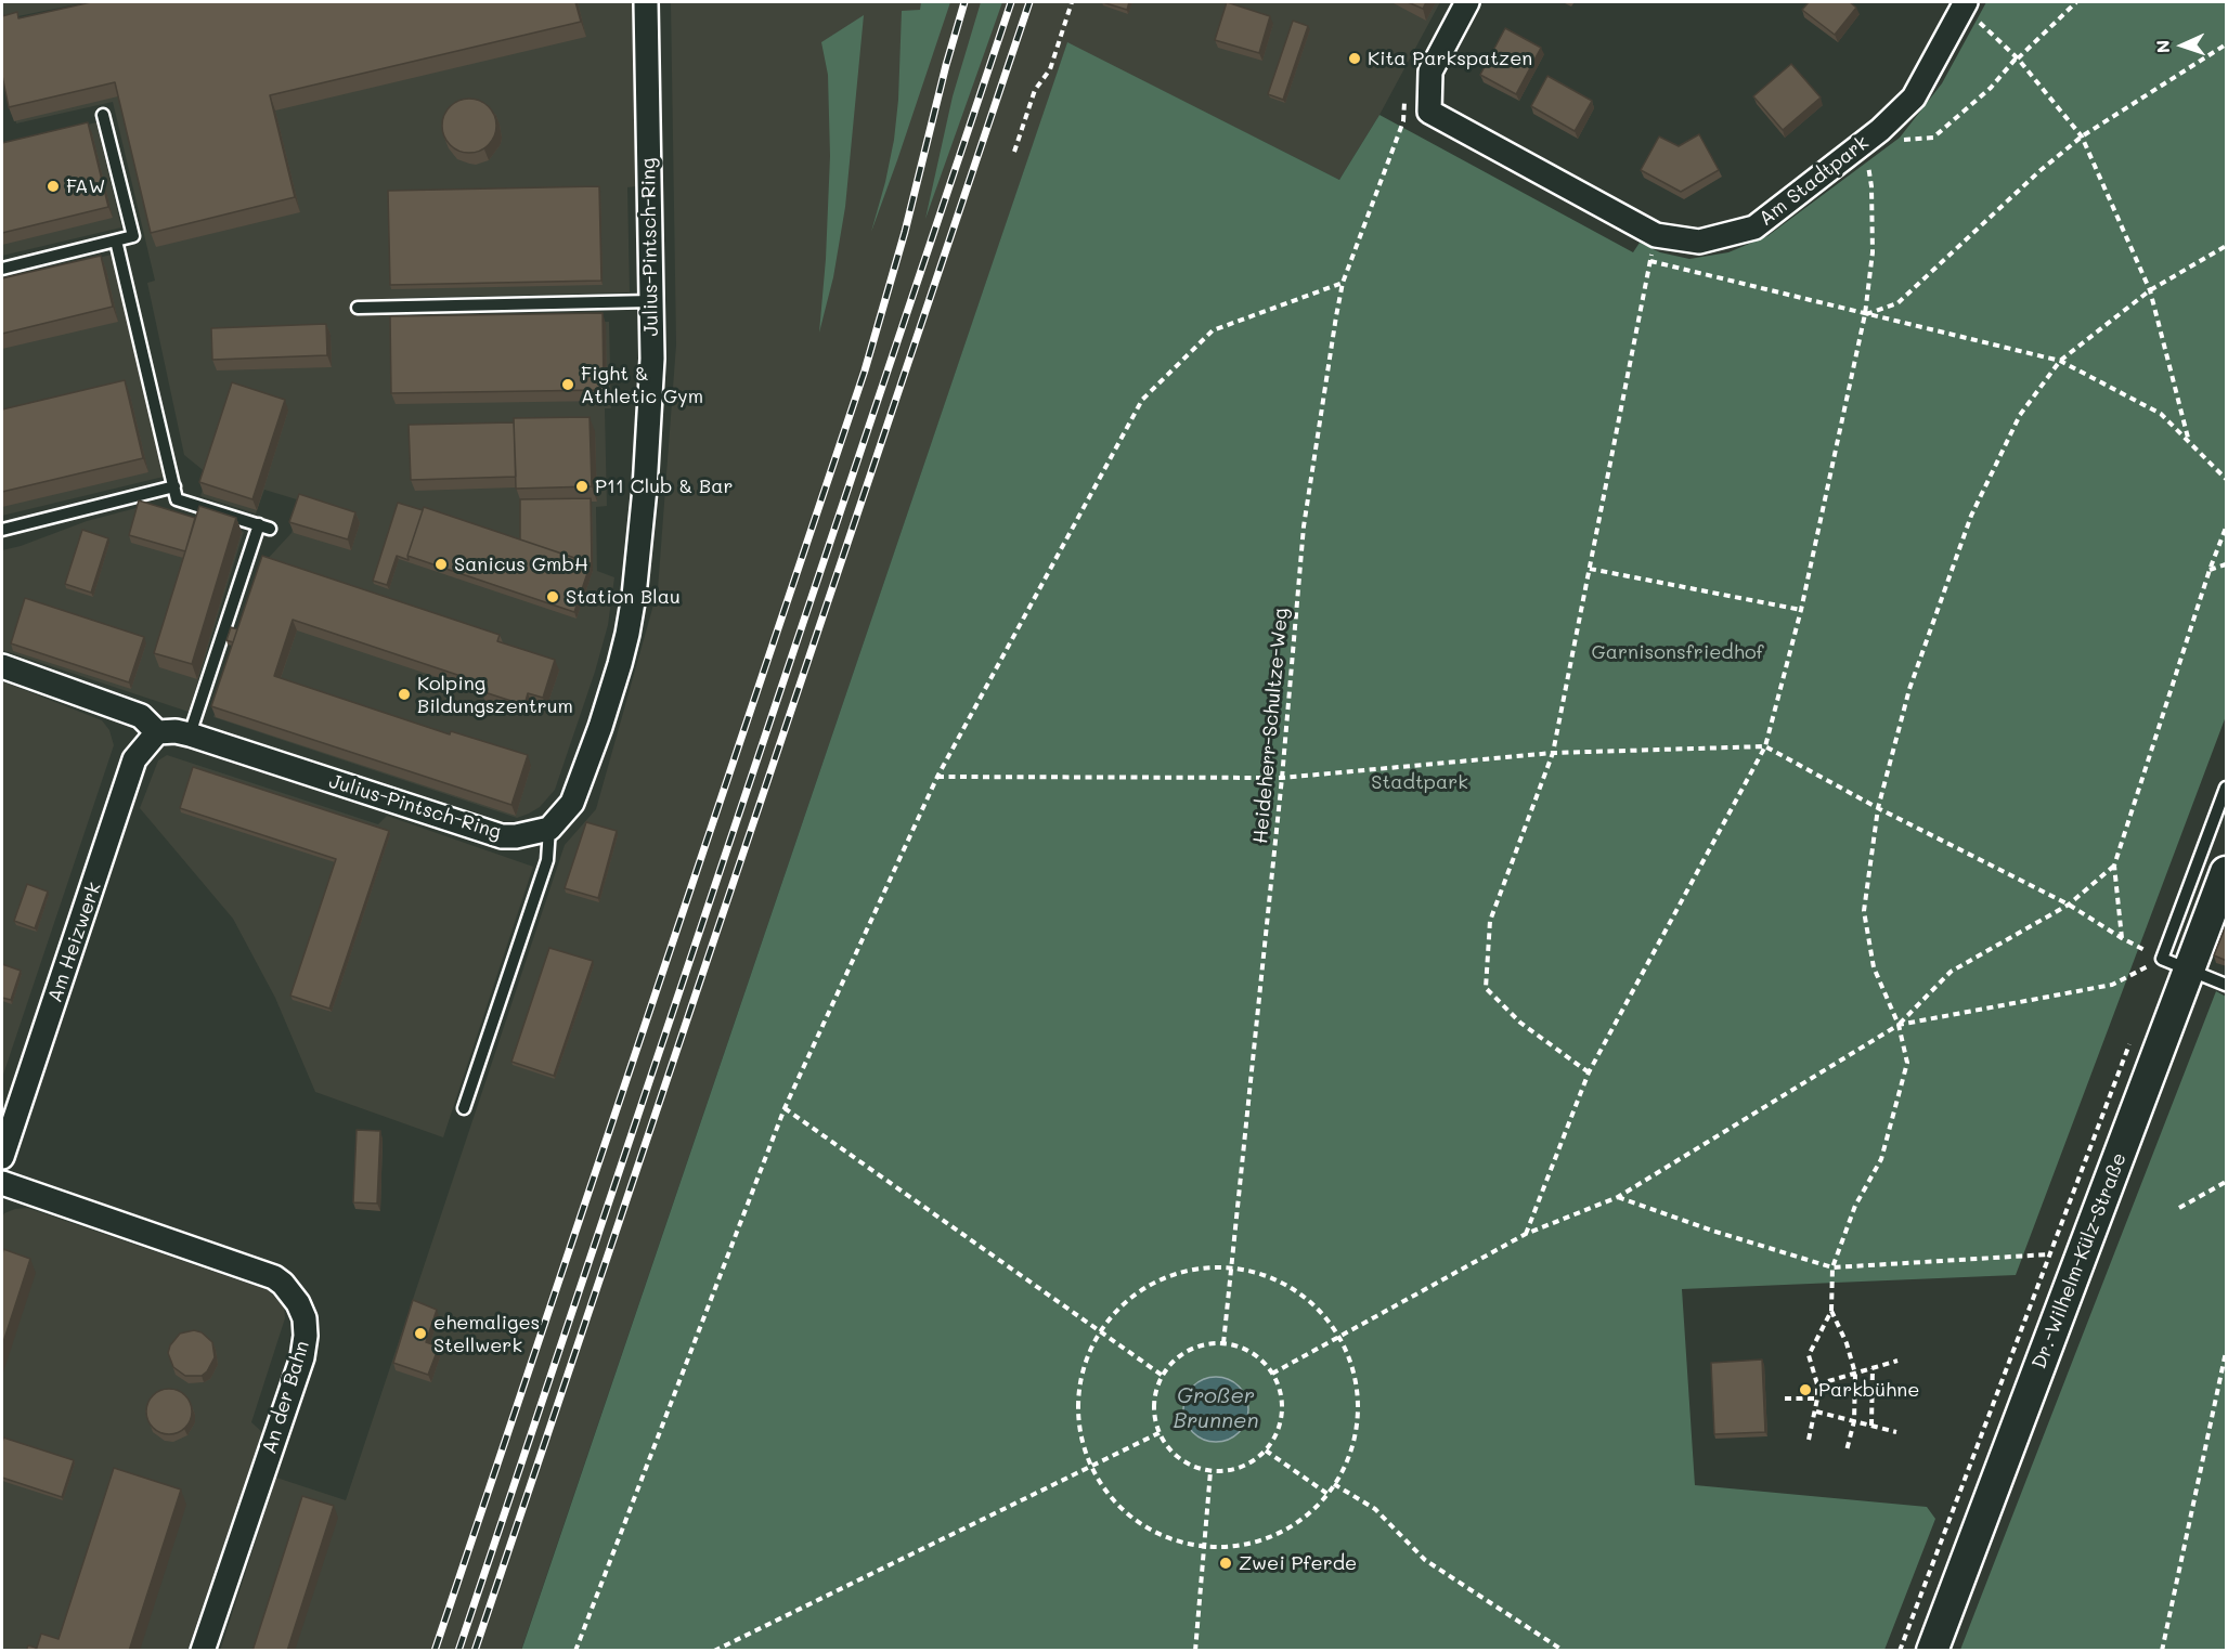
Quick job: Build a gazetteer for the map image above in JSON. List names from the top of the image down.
{
  "streets": {
    "main road": ["Dr.-Wilhelm-Külz-Straße"],
    "street": [
      "Am Stadtpark",
      "Julius-Pintsch-Ring",
      "Am Heizwerk",
      "An der Bahn"
    ],
    "path": ["Heideherr-Schultze-Weg"]
  },
  "crossings": [
    ["Julius-Pintsch-Ring", "Am Heizwerk"]
  ],
  "water": ["Großer Brunnen"],
  "parks": ["Garnisonsfriedhof", "Stadtpark"],
  "places": [
    "Kita Parkspatzen",
    "FAW",
    "Fight & Athletic Gym",
    "P11 Club & Bar",
    "Sanicus GmbH",
    "Station Blau",
    "Kolping Bildungszentrum",
    "ehemaliges Stellwerk",
    "Parkbühne",
    "Zwei Pferde"
  ],
  "north": "left"
}
